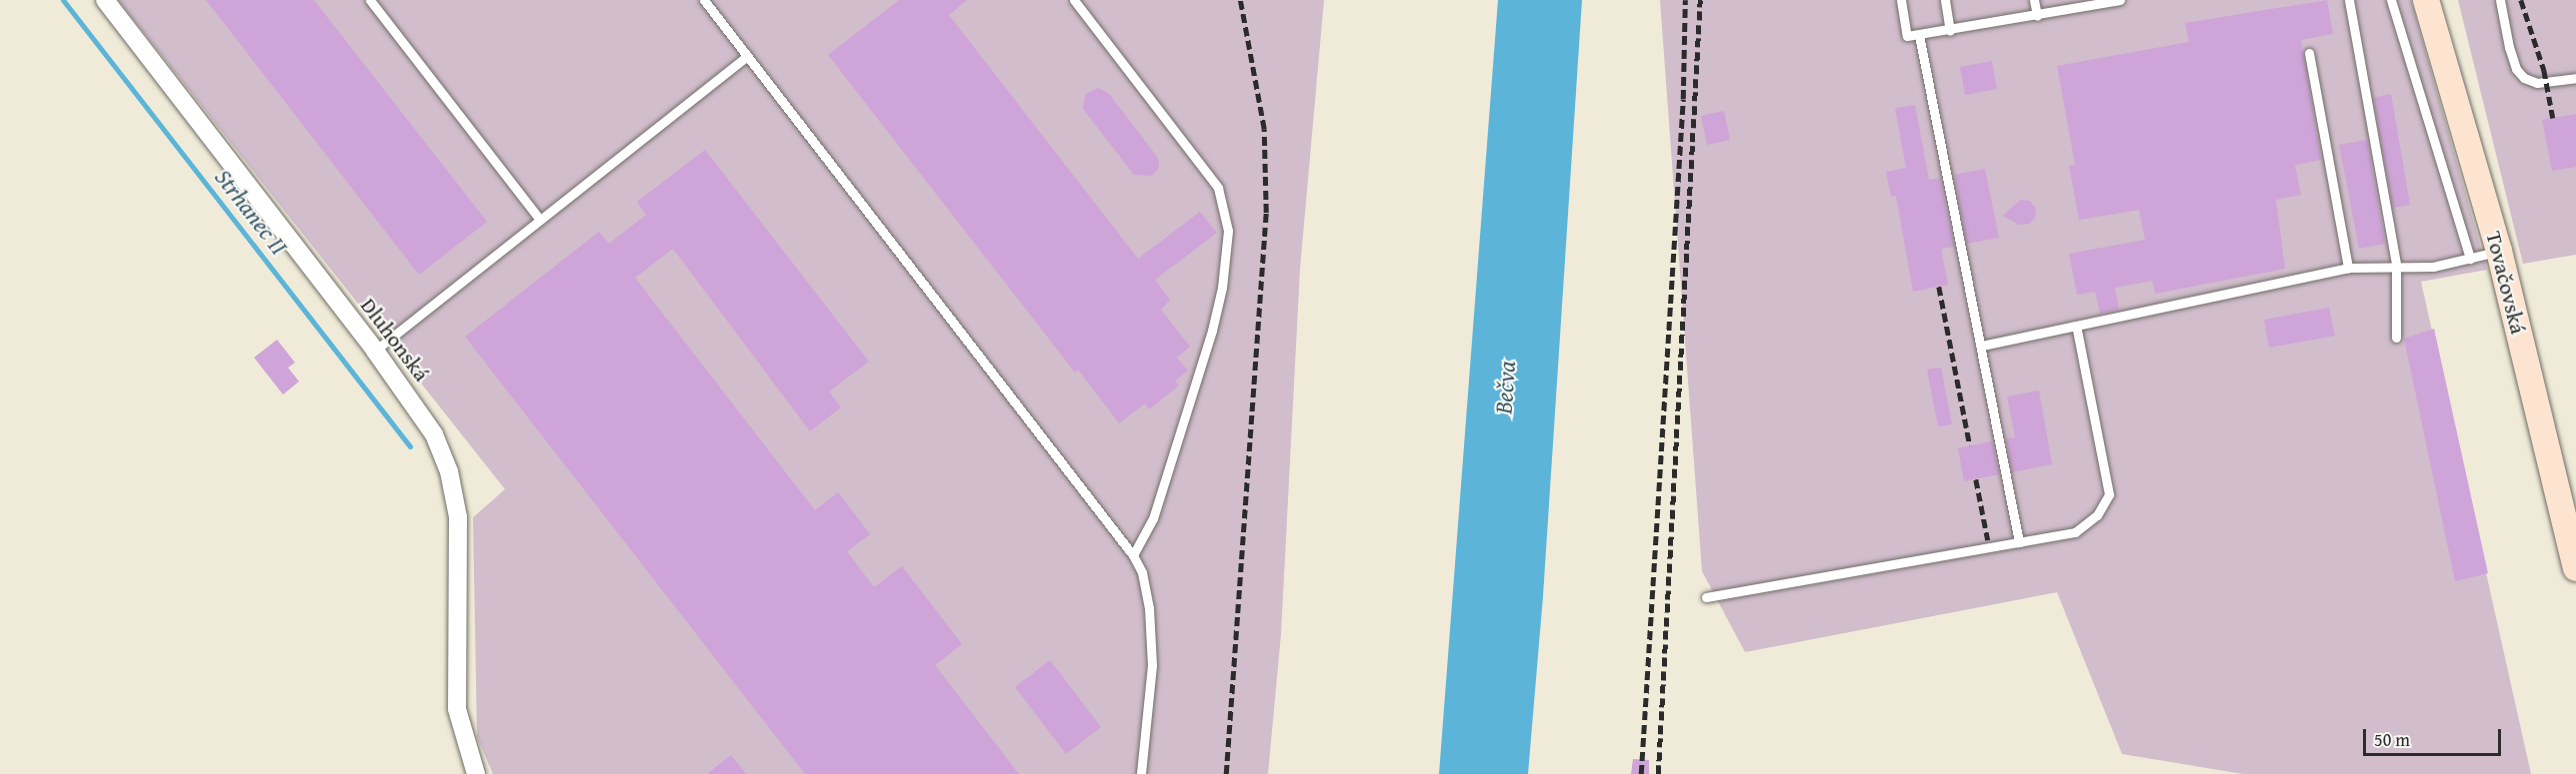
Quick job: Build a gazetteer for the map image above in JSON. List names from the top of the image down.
{
  "streets": {
    "main road": ["Tovačovská"],
    "street": ["Dluhonská"]
  },
  "water": ["Strhanec II", "Bečva"],
  "scale_bar": "50 m"
}
